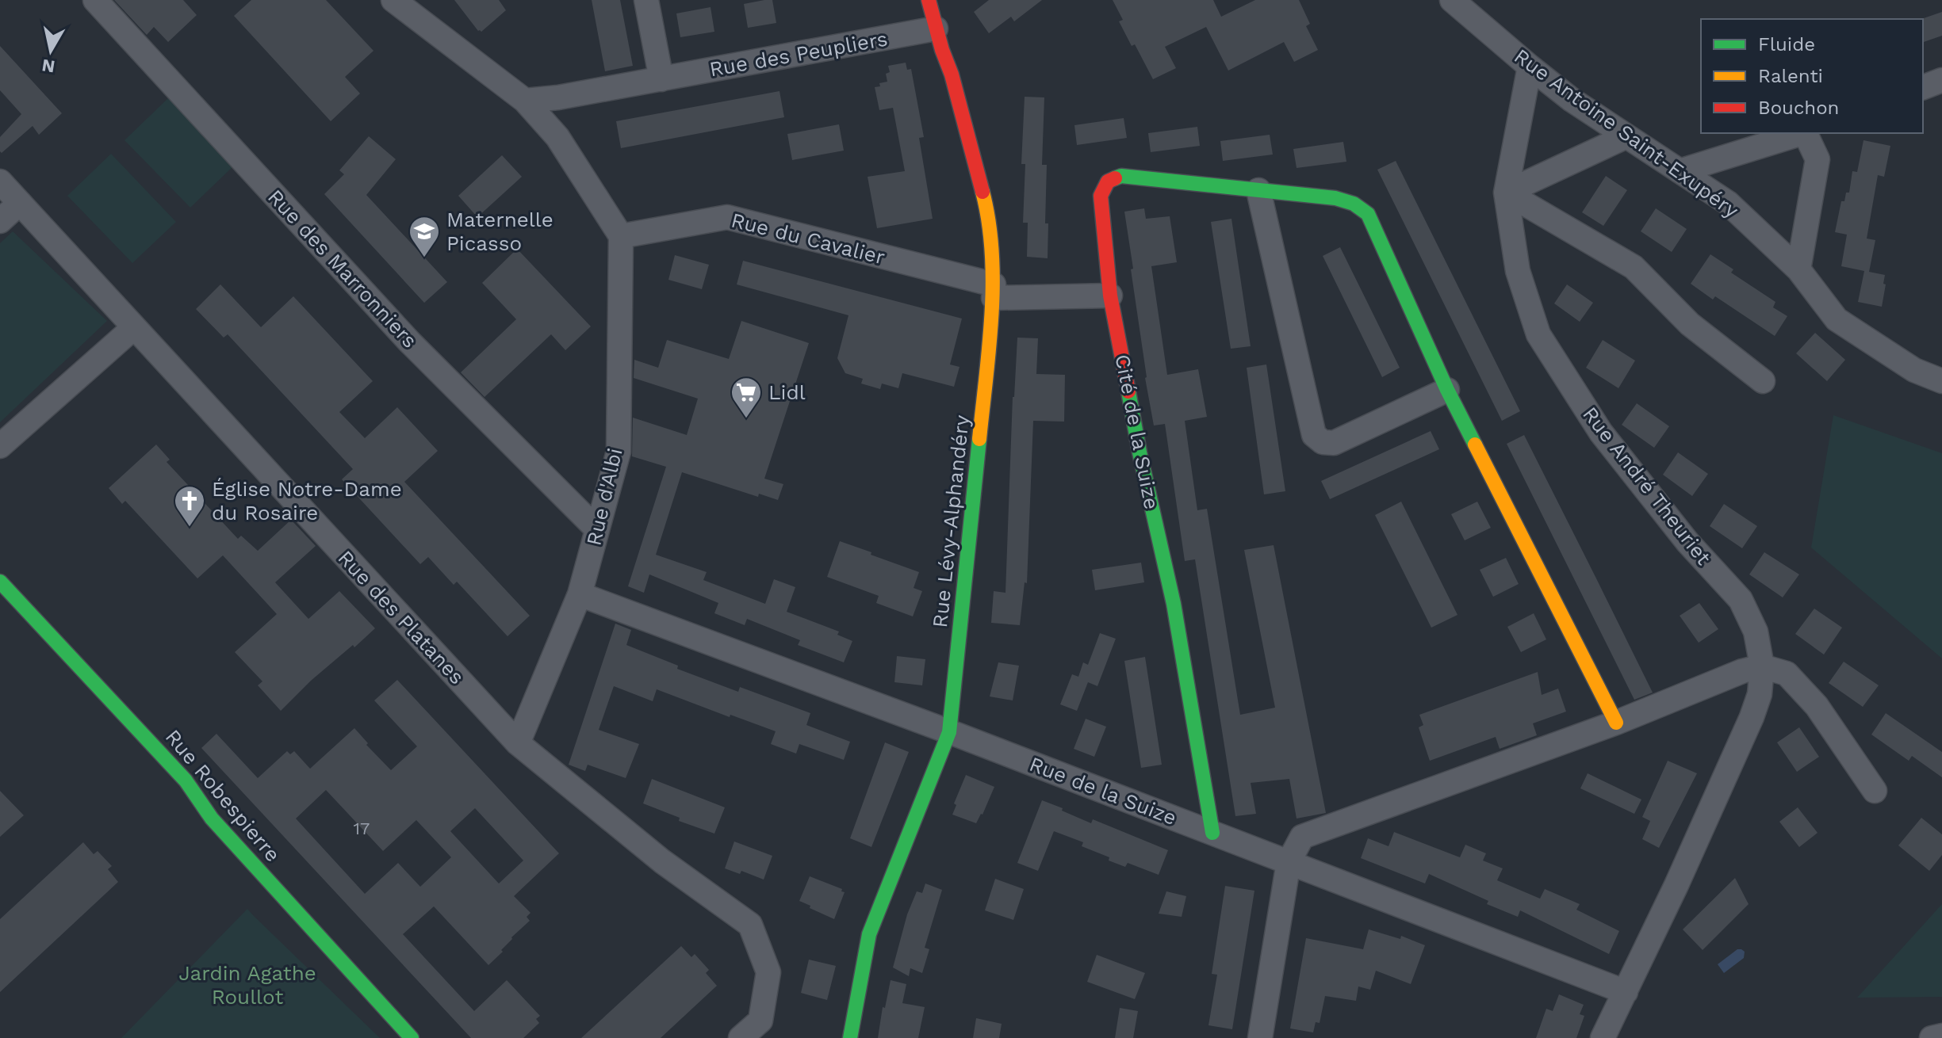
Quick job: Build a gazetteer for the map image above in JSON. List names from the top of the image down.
{
  "streets": {
    "street": [
      "Rue des Peupliers",
      "Rue Antoine Saint-Exupéry",
      "Rue du Cavalier",
      "Rue des Marronniers",
      "Cité de la Suize",
      "Rue André Theuriet",
      "Rue d'Albi",
      "Rue Lévy-Alphandéry",
      "Rue des Platanes",
      "Rue de la Suize",
      "Rue Robespierre"
    ]
  },
  "crossings": [
    ["Rue des Peupliers", "Rue Lévy-Alphandéry"],
    ["Rue Antoine Saint-Exupéry", "Rue André Theuriet"],
    ["Rue du Cavalier", "Cité de la Suize"],
    ["Rue du Cavalier", "Rue d'Albi"],
    ["Rue du Cavalier", "Rue Lévy-Alphandéry"],
    ["Rue des Marronniers", "Rue d'Albi"],
    ["Cité de la Suize", "Rue de la Suize"],
    ["Rue André Theuriet", "Rue de la Suize"],
    ["Rue d'Albi", "Rue des Platanes"],
    ["Rue d'Albi", "Rue de la Suize"],
    ["Rue Lévy-Alphandéry", "Rue de la Suize"]
  ],
  "parks": ["Jardin Agathe Roullot"],
  "places": {
    "school or university": ["Maternelle Picasso"],
    "supermarket": ["Lidl"],
    "church": ["Église Notre-Dame du Rosaire"]
  },
  "house_numbers": ["17"],
  "legend": ["Fluide", "Ralenti", "Bouchon"],
  "north": "bottom"
}
